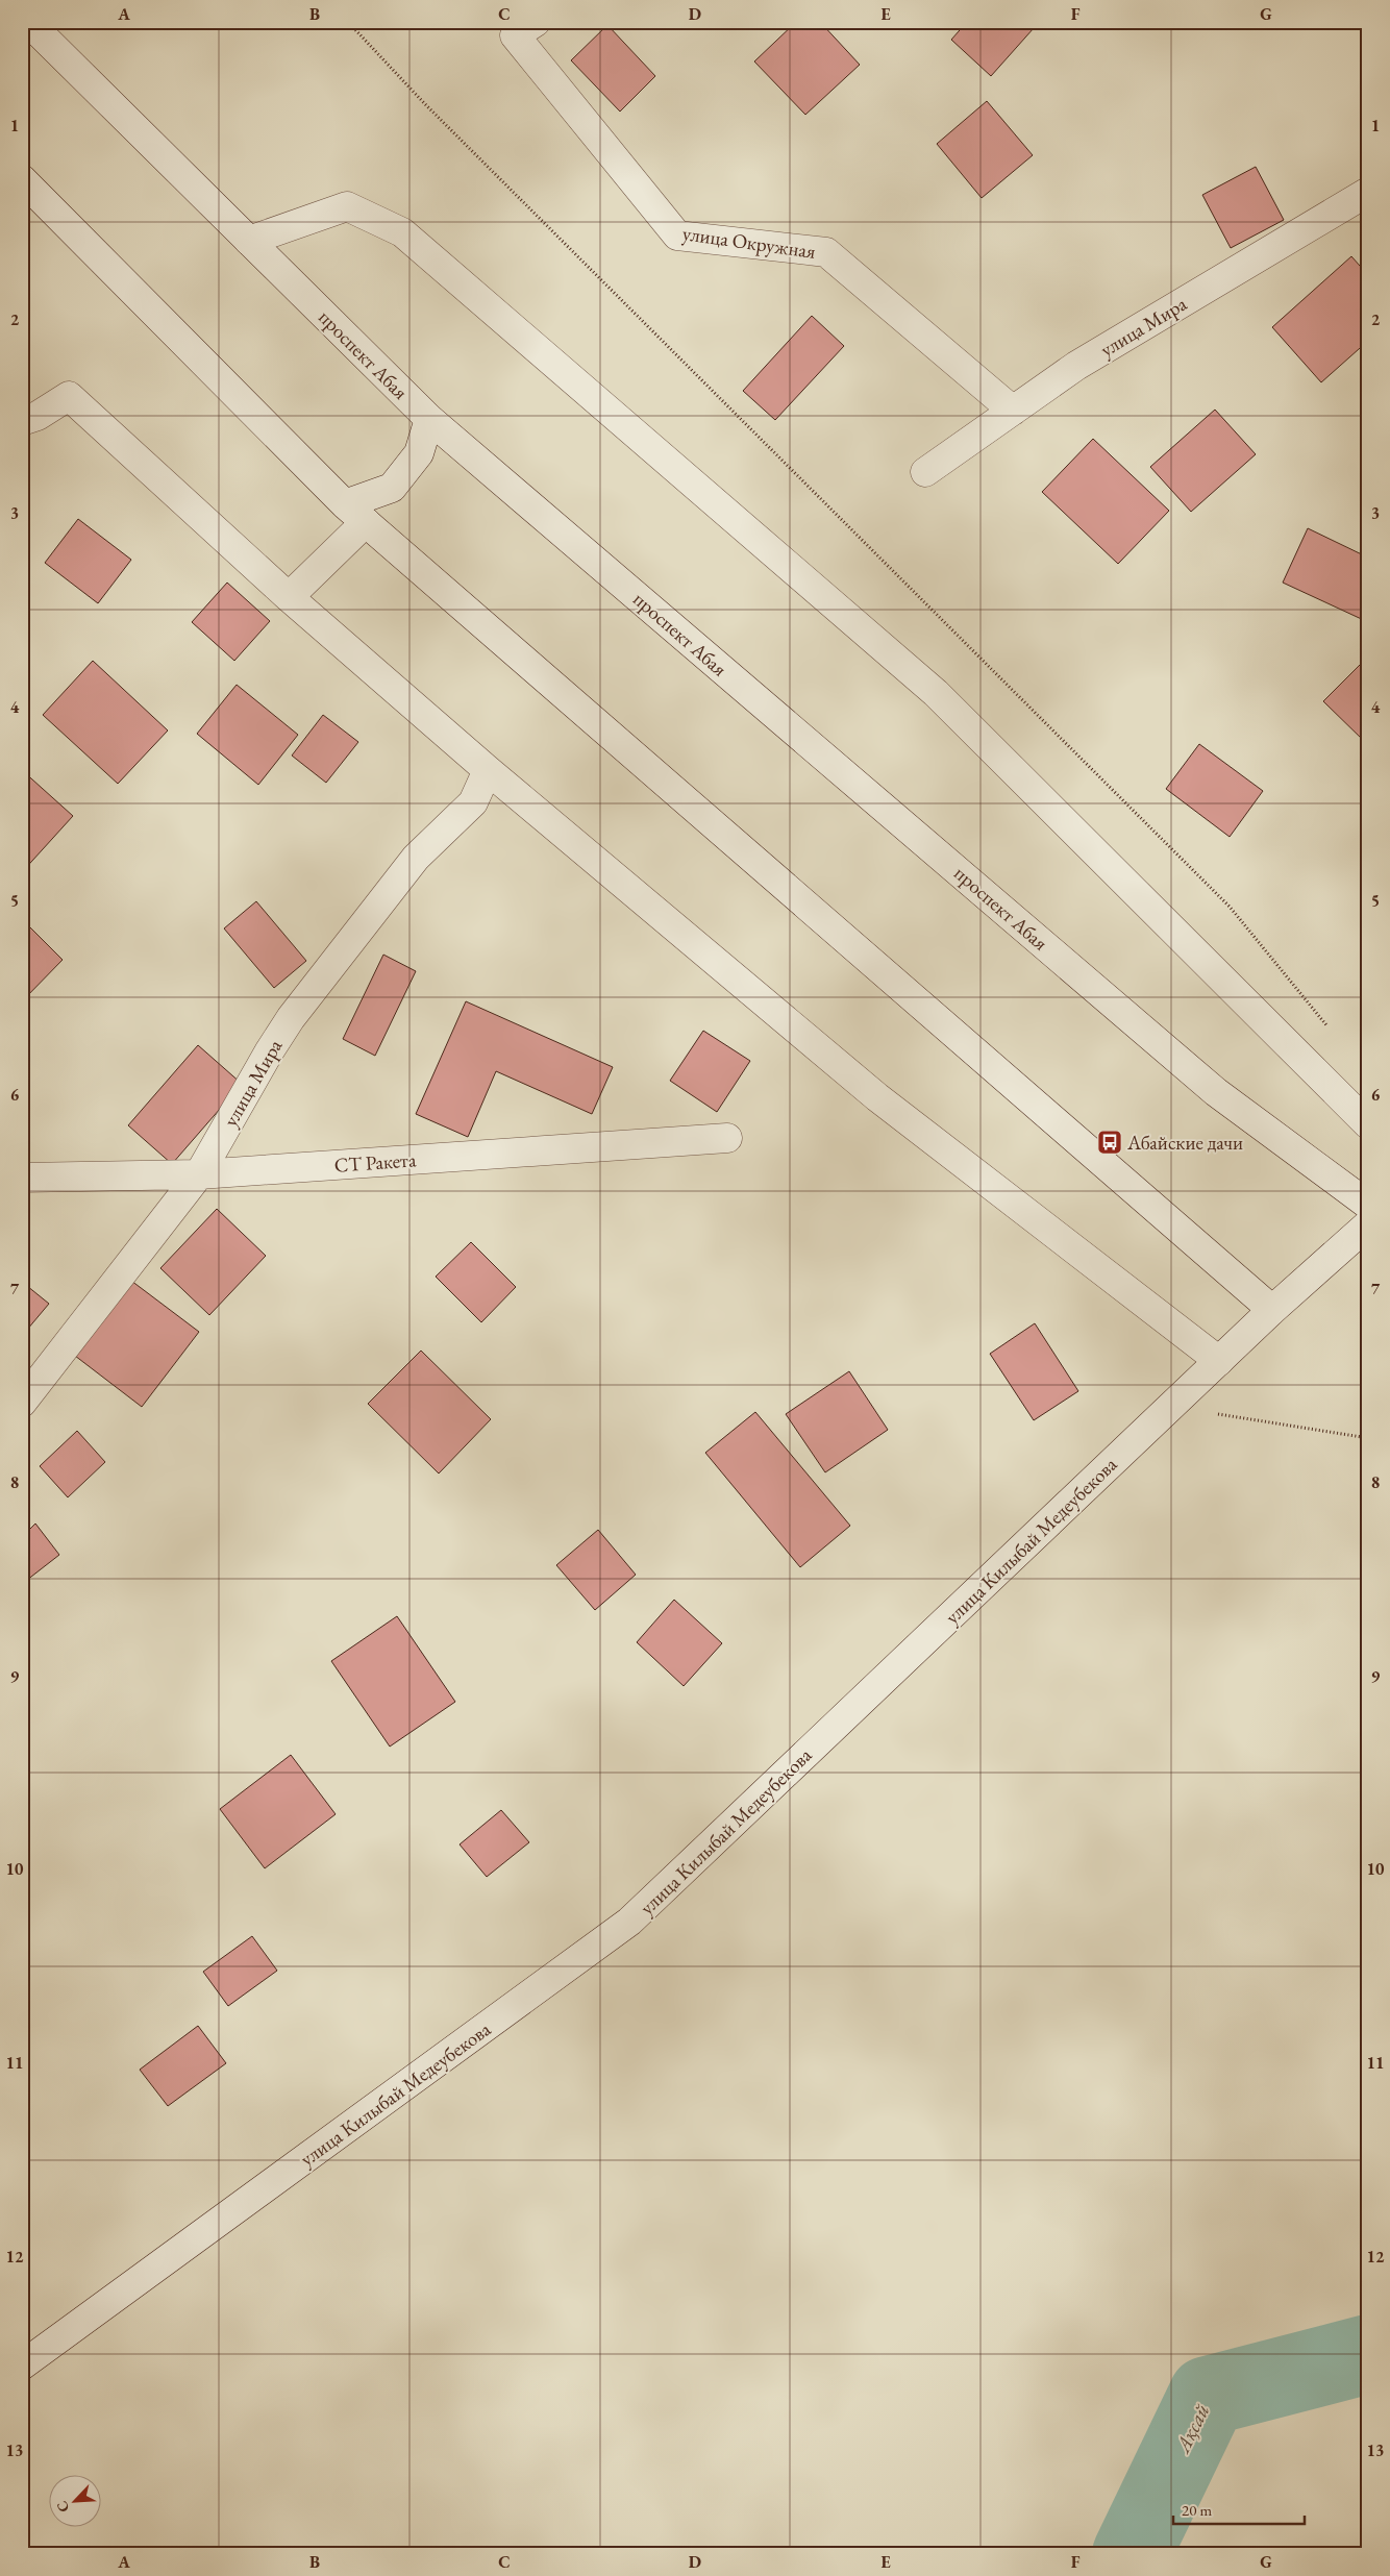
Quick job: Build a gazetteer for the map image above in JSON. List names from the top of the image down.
{
  "streets": {
    "street": [
      "улица Окружная",
      "улица Мира",
      "проспект Абая",
      "СТ Ракета",
      "улица Килыбай Медеубекова"
    ]
  },
  "crossings": [
    ["улица Окружная", "улица Мира"],
    ["улица Мира", "СТ Ракета"]
  ],
  "water": ["Ақсай"],
  "places": {
    "bus stop": ["Абайские дачи"]
  },
  "scale_bar": "20 m",
  "north": "bottom left",
  "grid": {
    "columns": [
      "A",
      "B",
      "C",
      "D",
      "E",
      "F",
      "G"
    ],
    "rows": [
      "1",
      "2",
      "3",
      "4",
      "5",
      "6",
      "7",
      "8",
      "9",
      "10",
      "11",
      "12",
      "13"
    ]
  }
}
